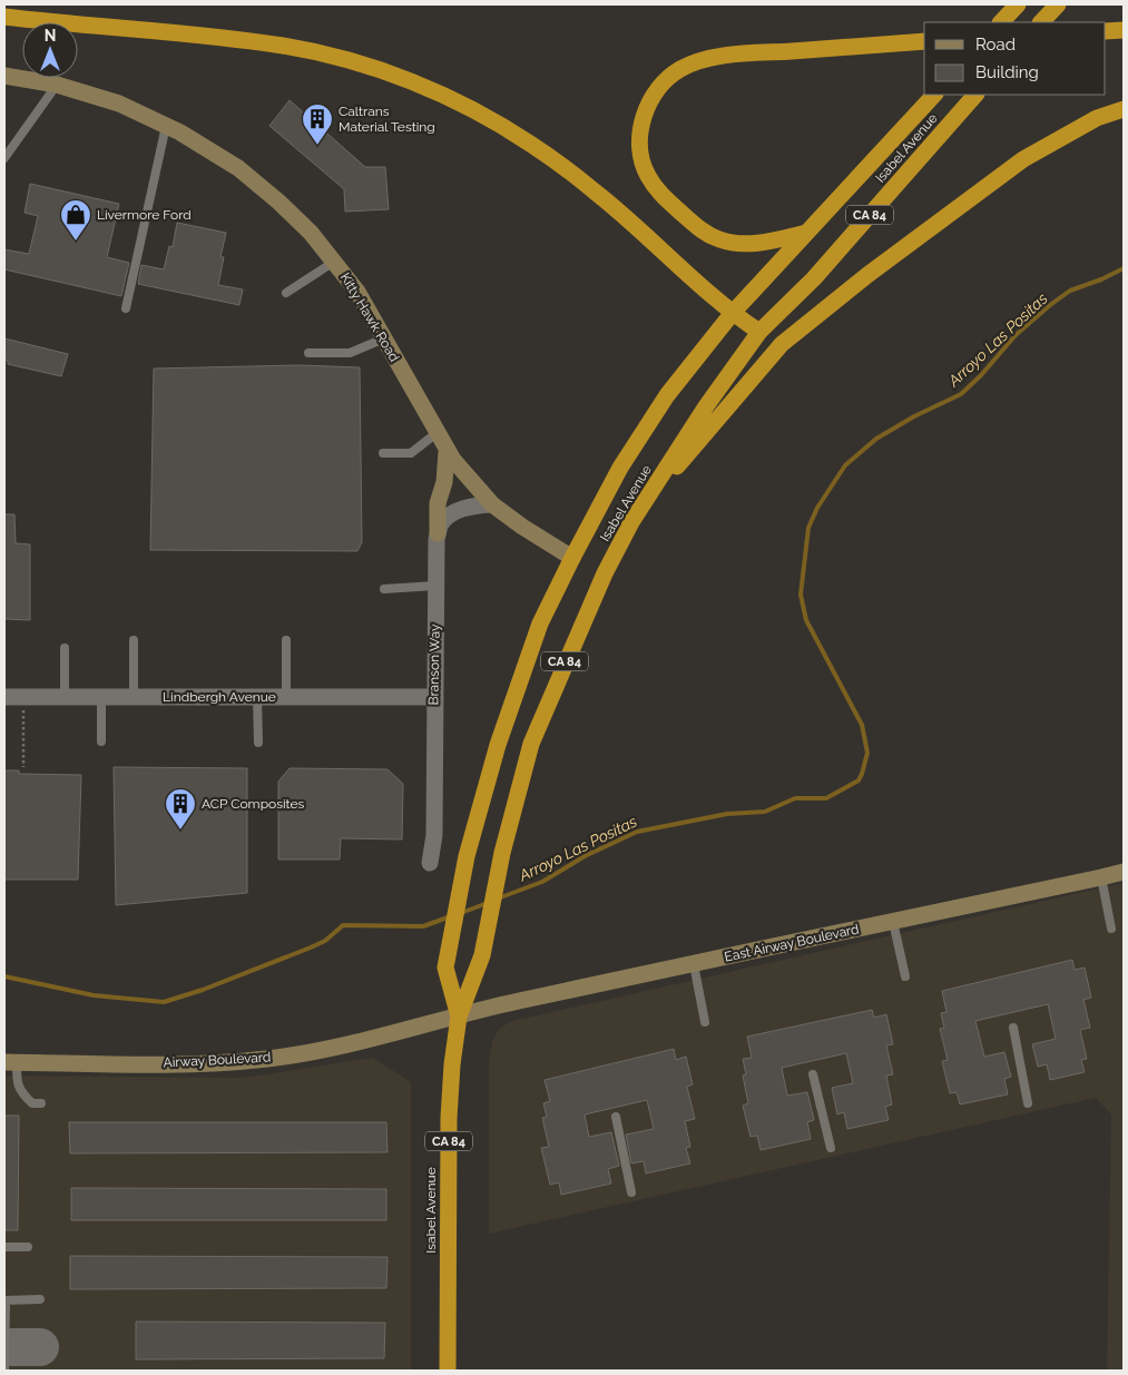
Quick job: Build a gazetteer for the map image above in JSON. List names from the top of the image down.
{
  "streets": {
    "highway": ["Isabel Avenue", "CA 84"],
    "main road": ["Kitty Hawk Road", "East Airway Boulevard", "Airway Boulevard"],
    "street": ["Branson Way", "Lindbergh Avenue"]
  },
  "crossings": [
    ["Isabel Avenue", "Kitty Hawk Road"],
    ["Isabel Avenue", "East Airway Boulevard"],
    ["Isabel Avenue", "Airway Boulevard"],
    ["Branson Way", "Lindbergh Avenue"],
    ["East Airway Boulevard", "Airway Boulevard"]
  ],
  "water": ["Arroyo Las Positas"],
  "places": {
    "building": ["Caltrans Material Testing", "ACP Composites"],
    "shop": ["Livermore Ford"]
  },
  "legend": ["Road", "Building"],
  "north": "top"
}
